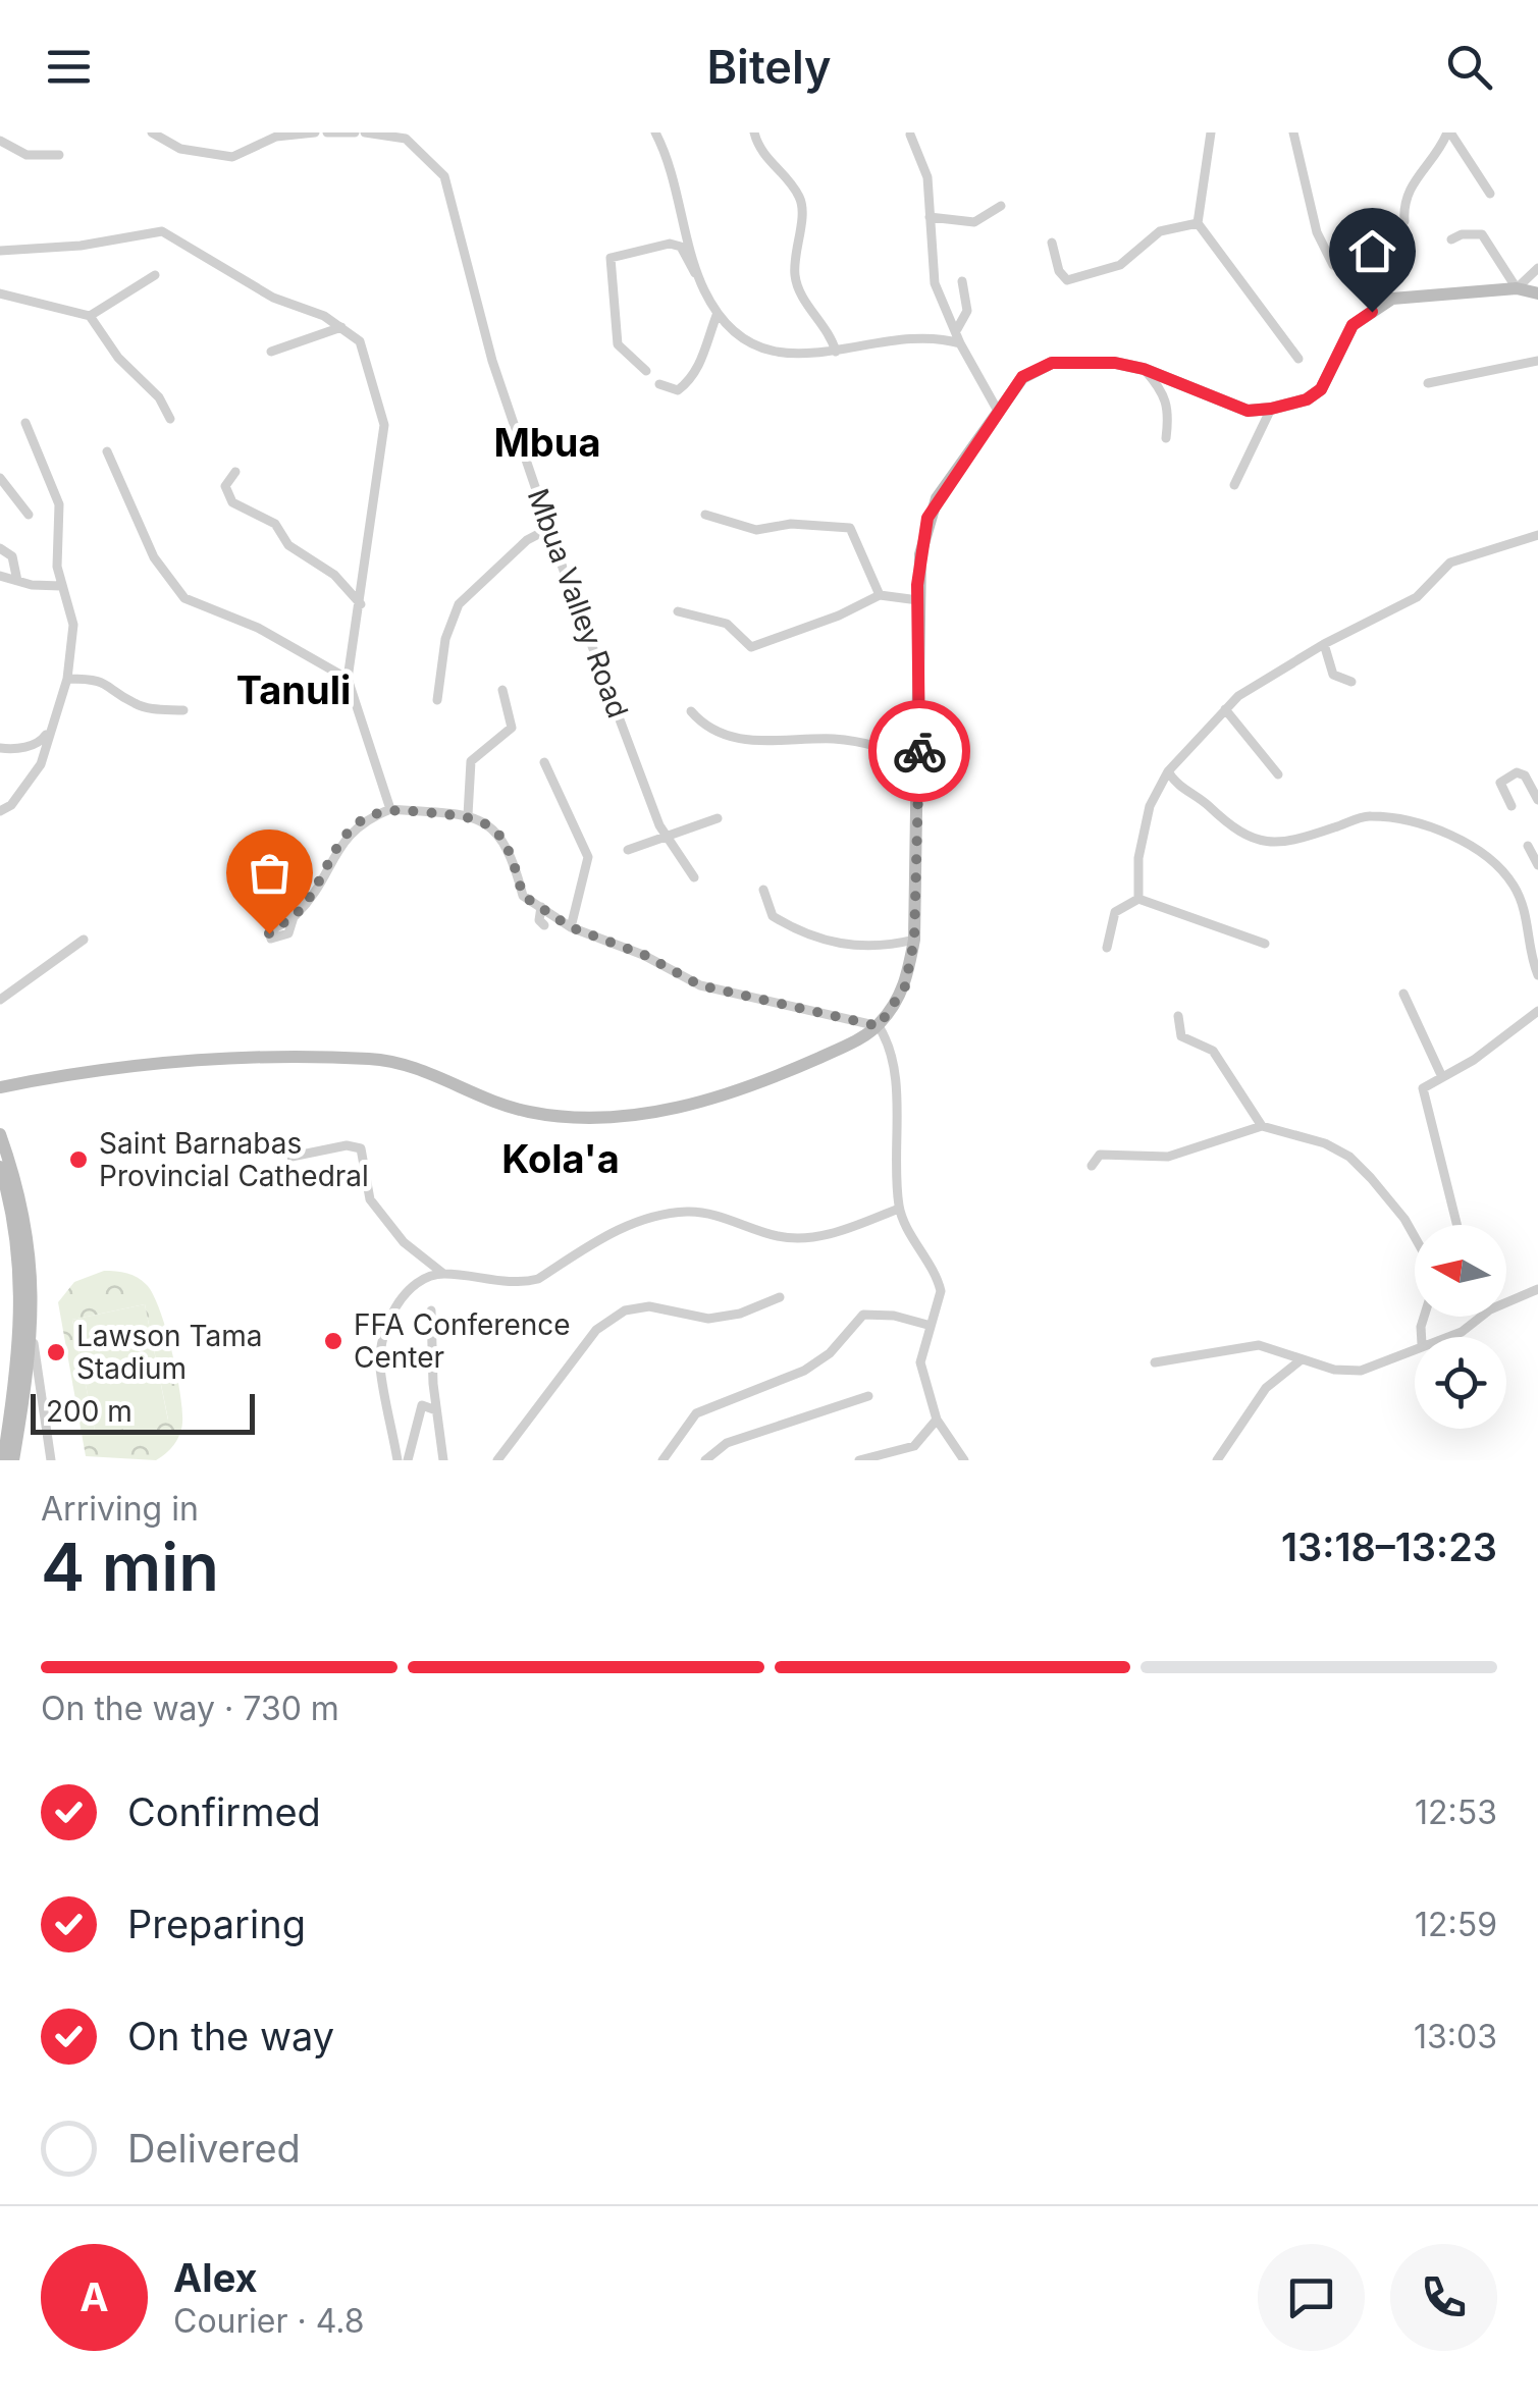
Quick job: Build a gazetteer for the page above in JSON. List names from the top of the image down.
{
  "streets": {
    "street": ["Mbua Valley Road"]
  },
  "districts": ["Mbua", "Tanuli", "Kola'a"],
  "places": ["Saint Barnabas Provincial Cathedral", "FFA Conference Center", "Lawson Tama Stadium"],
  "scale_bar": "200 m",
  "north": "left",
  "page": {
    "header": "Bitely",
    "scale": "200 m",
    "heading": ["4 min", "Arriving in", "13:18–13:23"],
    "panel": ["Alex", "Courier · 4.8"],
    "bar": "On the way · 730 m",
    "list": [
      ["Confirmed", "12:53"],
      ["Preparing", "12:59"],
      ["On the way", "13:03"],
      "Delivered"
    ],
    "round": "A"
  }
}
